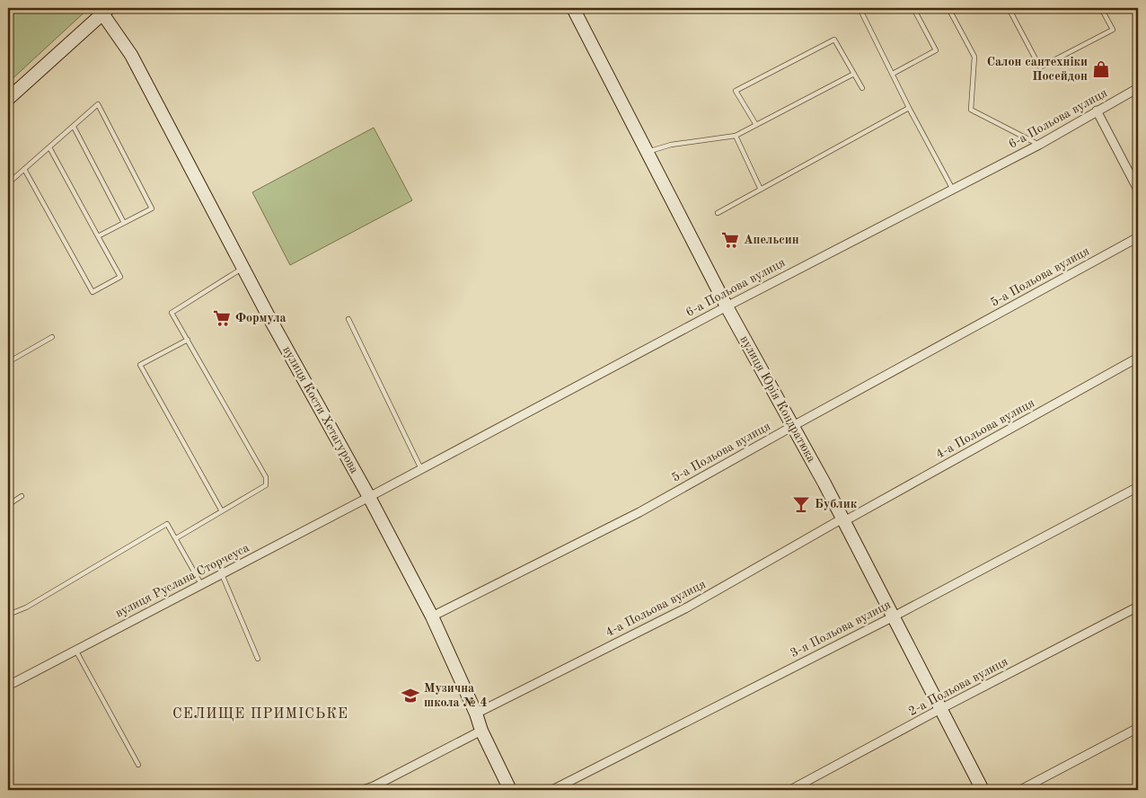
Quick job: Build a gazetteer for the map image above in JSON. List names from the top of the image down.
{
  "streets": {
    "street": [
      "6-а Польова вулиця",
      "5-а Польова вулиця",
      "вулиця Юрія Кондратюка",
      "вулиця Кости Хетагурова",
      "4-а Польова вулиця",
      "вулиця Руслана Сторчеуса",
      "3-я Польова вулиця",
      "2-а Польова вулиця"
    ]
  },
  "crossings": [
    ["6-а Польова вулиця", "вулиця Юрія Кондратюка"],
    ["6-а Польова вулиця", "вулиця Кости Хетагурова"],
    ["6-а Польова вулиця", "вулиця Руслана Сторчеуса"],
    ["5-а Польова вулиця", "вулиця Юрія Кондратюка"],
    ["5-а Польова вулиця", "вулиця Кости Хетагурова"],
    ["вулиця Юрія Кондратюка", "4-а Польова вулиця"],
    ["вулиця Юрія Кондратюка", "3-я Польова вулиця"],
    ["вулиця Юрія Кондратюка", "2-а Польова вулиця"],
    ["вулиця Кости Хетагурова", "4-а Польова вулиця"],
    ["вулиця Кости Хетагурова", "вулиця Руслана Сторчеуса"]
  ],
  "districts": ["СЕЛИЩЕ ПРИМІСЬКЕ"],
  "places": {
    "shop": ["Салон сантехніки Посейдон"],
    "supermarket": ["Апельсин", "Формула"],
    "bar": ["Бублик"],
    "school or university": ["Музична школа № 4"]
  }
}
